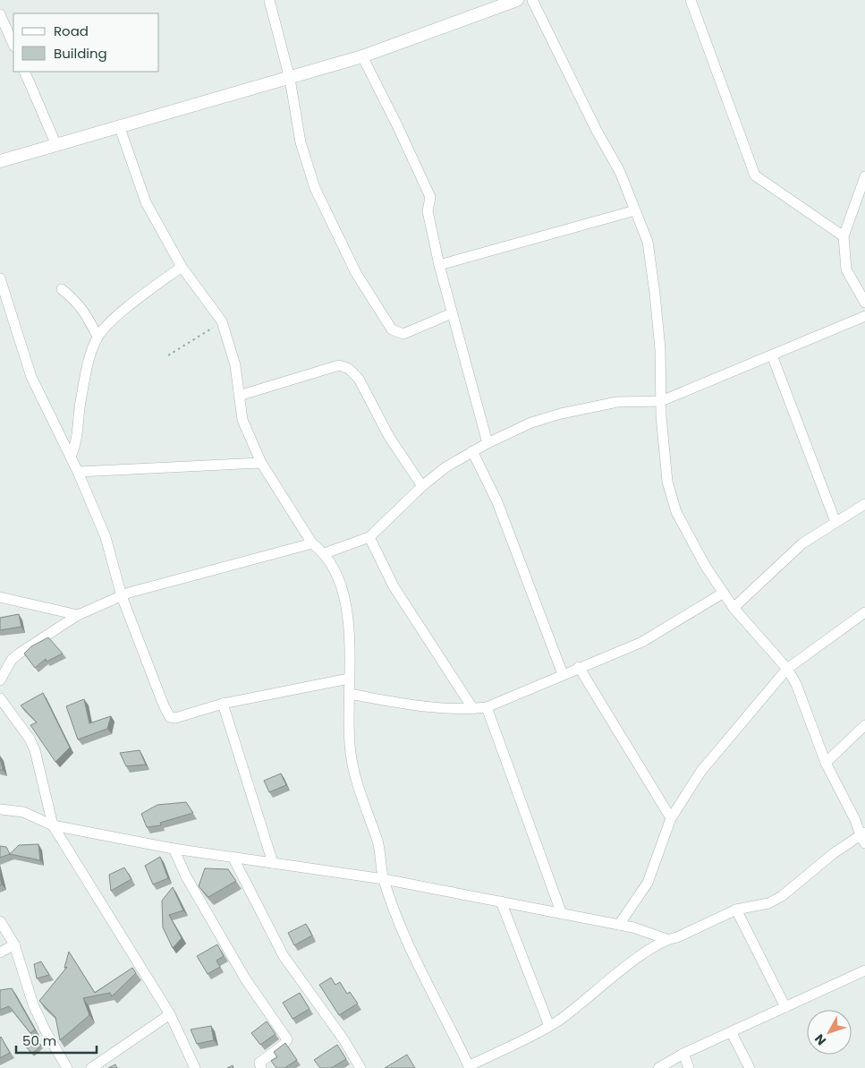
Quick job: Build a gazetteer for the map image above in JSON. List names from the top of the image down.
{
  "legend": ["Road", "Building"],
  "scale_bar": "50 m",
  "north": "bottom left"
}
